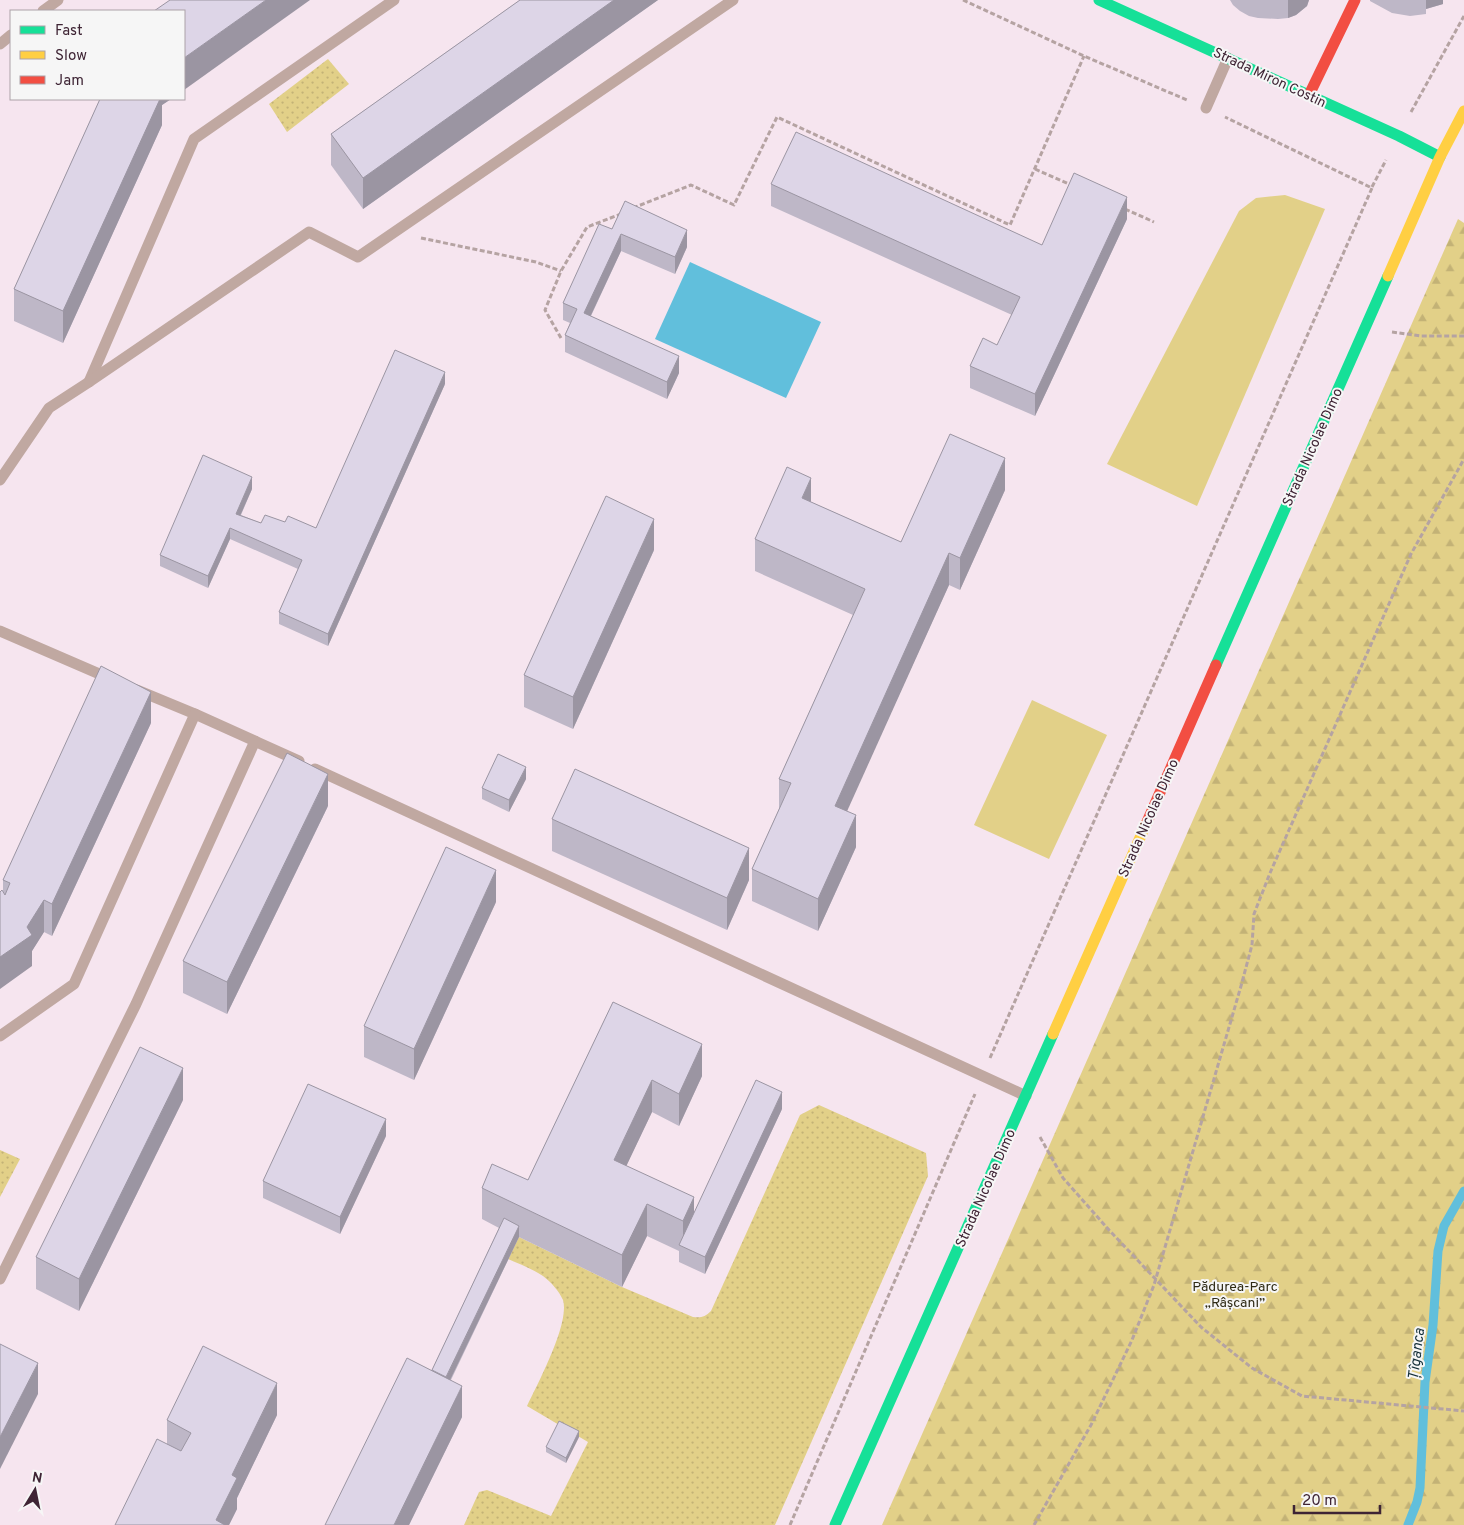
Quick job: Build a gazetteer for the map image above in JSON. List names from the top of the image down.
{
  "streets": {
    "main road": ["Strada Miron Costin", "Strada Nicolae Dimo"]
  },
  "crossings": [
    ["Strada Miron Costin", "Strada Nicolae Dimo"]
  ],
  "water": ["Țîganca"],
  "parks": ["Pădurea-Parc „Râșcani”"],
  "legend": ["Fast", "Slow", "Jam"],
  "scale_bar": "20 m",
  "north": "top"
}
